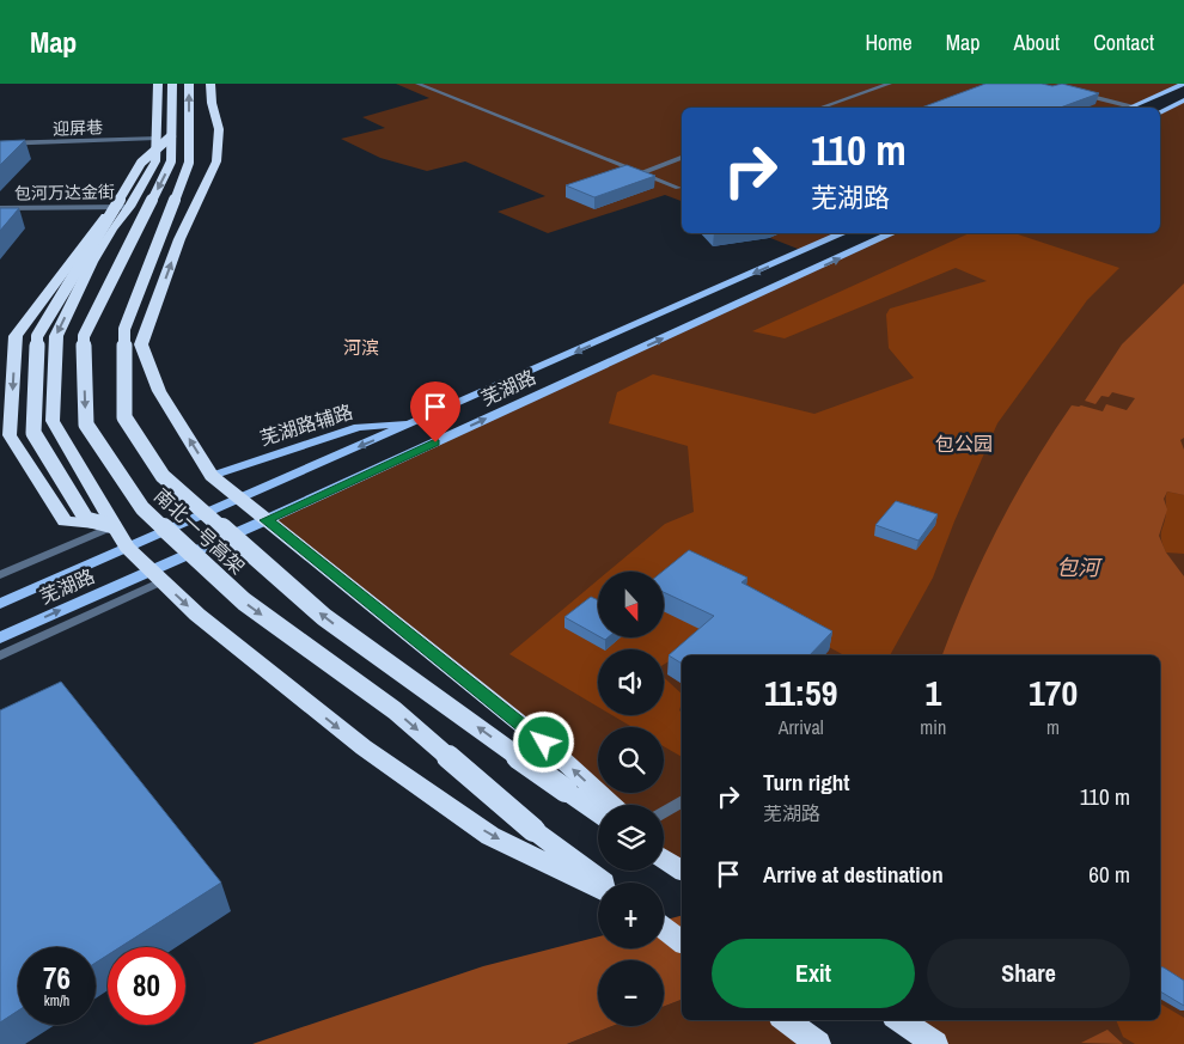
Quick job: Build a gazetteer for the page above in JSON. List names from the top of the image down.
{
  "streets": {
    "highway": ["南北一号高架"],
    "main road": ["芜湖路", "芜湖路辅路"],
    "street": ["迎屏巷", "包河万达金街"]
  },
  "crossings": [
    ["迎屏巷", "南北一号高架"],
    ["芜湖路", "芜湖路辅路"]
  ],
  "districts": ["河滨"],
  "water": ["包河"],
  "parks": ["包公园"],
  "north": "bottom",
  "page": {
    "header": "Map",
    "nav": [
      "Home",
      "Map",
      "About",
      "Contact"
    ],
    "turn": ["110 m", "芜湖路"],
    "map_buttons": ["+", "−"],
    "eta": [
      "11:59",
      "Arrival",
      "1",
      "min",
      "170",
      "m"
    ],
    "list": [
      {
        "name": "Turn right",
        "note": "芜湖路",
        "value": "110 m"
      },
      {
        "name": "Arrive at destination",
        "value": "60 m"
      }
    ],
    "buttons": ["Exit", "Share"],
    "speed": "76 km/h",
    "limit": "80"
  }
}
